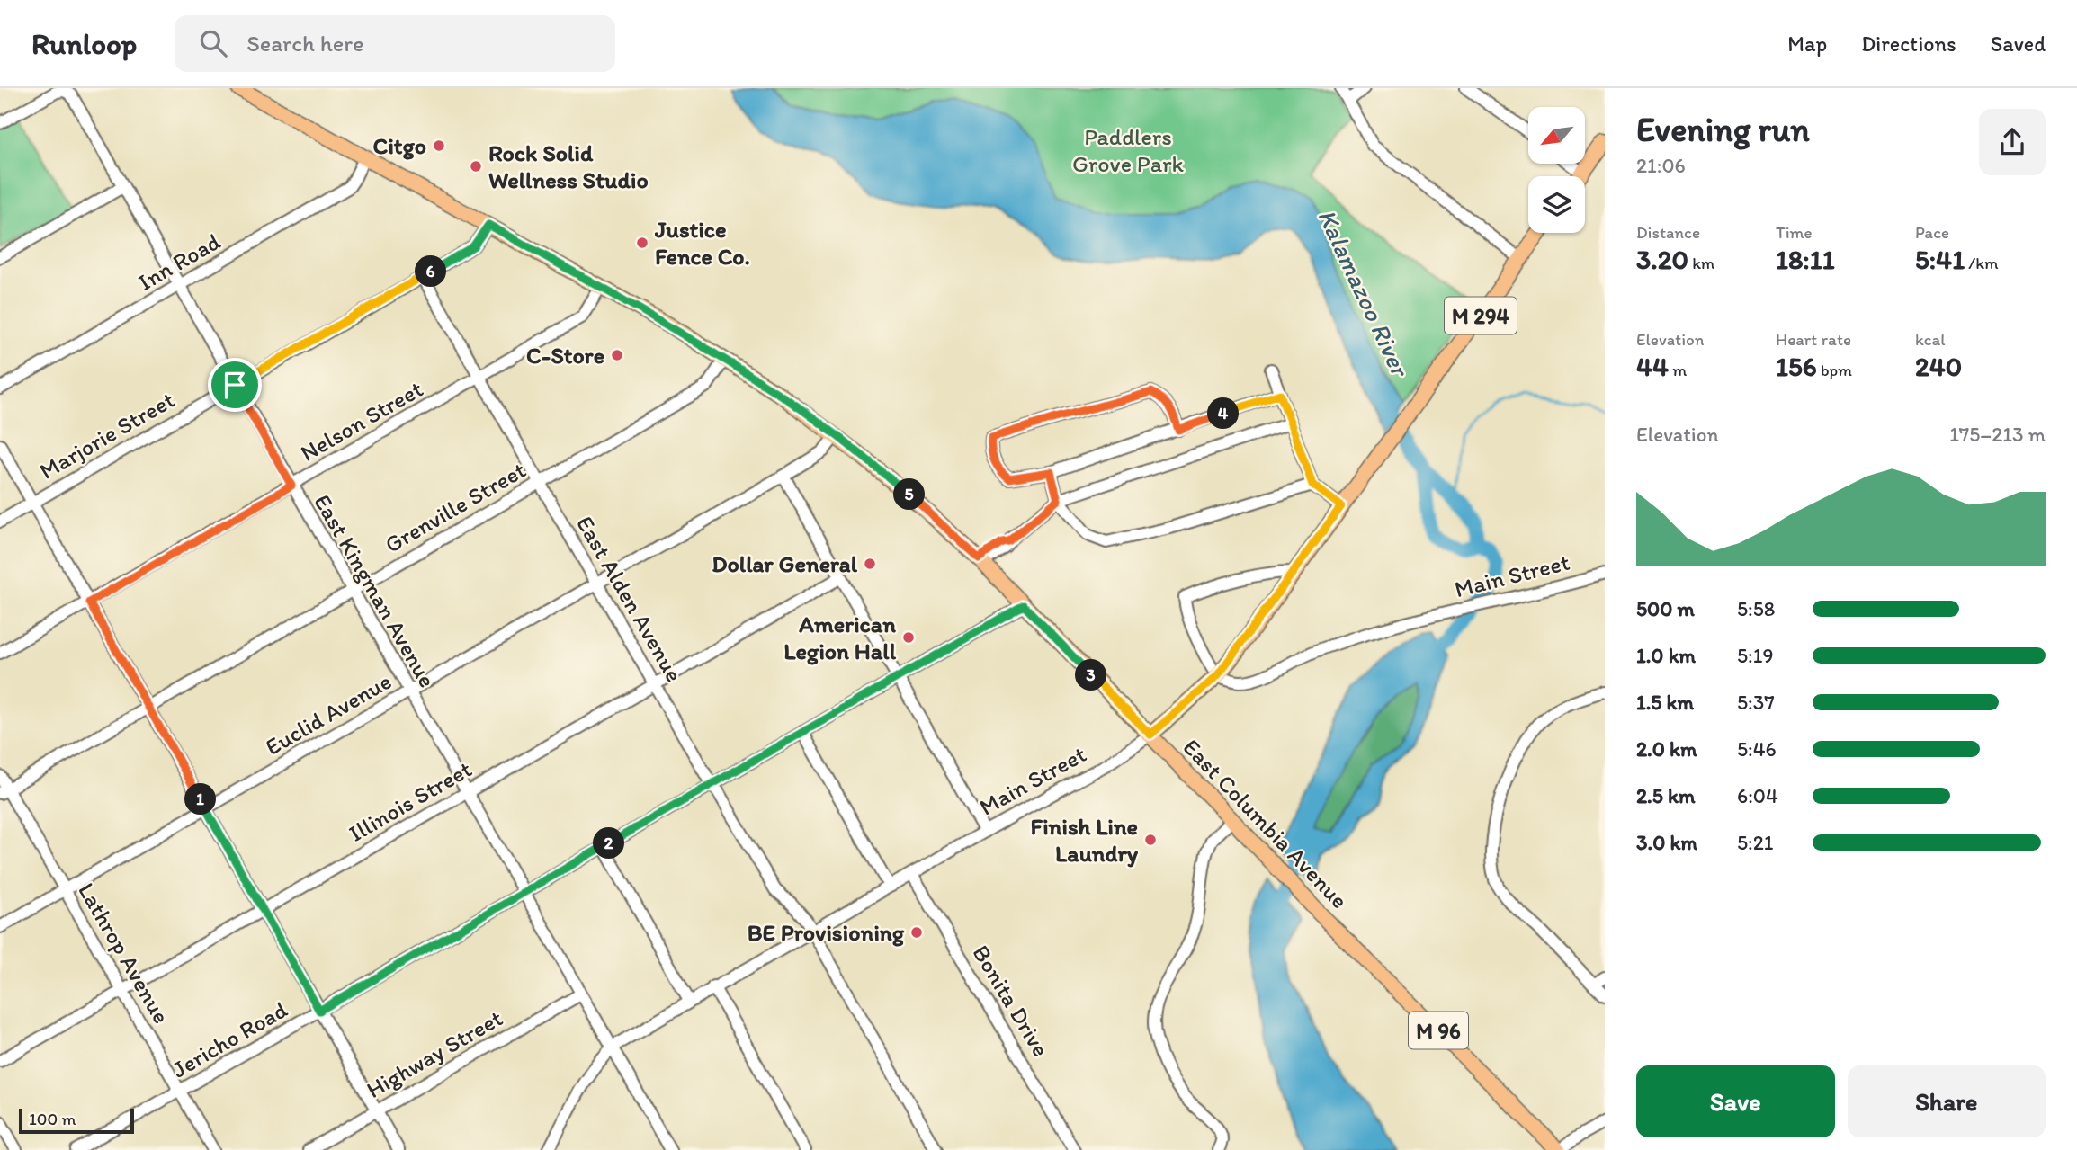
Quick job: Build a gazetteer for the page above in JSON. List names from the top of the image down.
{
  "streets": {
    "main road": [
      "M 294",
      "Main Street",
      "East Columbia Avenue",
      "M 96"
    ],
    "street": [
      "Inn Road",
      "Nelson Street",
      "Marjorie Street",
      "Grenville Street",
      "East Kingman Avenue",
      "East Alden Avenue",
      "Euclid Avenue",
      "Illinois Street",
      "Lathrop Avenue",
      "Bonita Drive",
      "Jericho Road",
      "Highway Street"
    ]
  },
  "crossings": [
    ["Inn Road", "East Kingman Avenue"],
    ["Inn Road", "East Columbia Avenue"],
    ["M 294", "Main Street"],
    ["Nelson Street", "East Kingman Avenue"],
    ["Nelson Street", "East Alden Avenue"],
    ["Nelson Street", "East Columbia Avenue"],
    ["Marjorie Street", "East Kingman Avenue"],
    ["Marjorie Street", "East Alden Avenue"],
    ["Marjorie Street", "East Columbia Avenue"],
    ["Grenville Street", "East Kingman Avenue"],
    ["Grenville Street", "East Alden Avenue"],
    ["Grenville Street", "East Columbia Avenue"],
    ["Grenville Street", "Lathrop Avenue"],
    ["Main Street", "East Kingman Avenue"],
    ["Main Street", "East Alden Avenue"],
    ["Main Street", "East Columbia Avenue"],
    ["Main Street", "Bonita Drive"],
    ["East Kingman Avenue", "Euclid Avenue"],
    ["East Kingman Avenue", "Illinois Street"],
    ["East Kingman Avenue", "Jericho Road"],
    ["East Kingman Avenue", "Highway Street"],
    ["East Alden Avenue", "Euclid Avenue"],
    ["East Alden Avenue", "Illinois Street"],
    ["East Alden Avenue", "Jericho Road"],
    ["Euclid Avenue", "East Columbia Avenue"],
    ["Euclid Avenue", "Lathrop Avenue"],
    ["Illinois Street", "Lathrop Avenue"],
    ["East Columbia Avenue", "Jericho Road"],
    ["Lathrop Avenue", "Jericho Road"]
  ],
  "water": ["Kalamazoo River"],
  "parks": ["Paddlers Grove Park"],
  "places": [
    "Citgo",
    "Rock Solid Wellness Studio",
    "Justice Fence Co.",
    "C-Store",
    "Dollar General",
    "American Legion Hall",
    "Finish Line Laundry",
    "BE Provisioning"
  ],
  "scale_bar": "100 m",
  "north": "bottom left",
  "page": {
    "header": "Runloop",
    "search": "Search here",
    "nav": ["Map", "Directions", "Saved"],
    "heading": ["Evening run", "21:06"],
    "stats": [
      ["Distance", "3.20 km"],
      ["Time", "18:11"],
      ["Pace", "5:41 /km"],
      ["Elevation", "44 m"],
      ["Heart rate", "156 bpm"],
      ["kcal", "240"]
    ],
    "pins": [
      "6",
      "4",
      "5",
      "3",
      "1",
      "2"
    ],
    "chart": ["Elevation", "175–213 m"],
    "list": [
      {
        "name": "500 m",
        "note": "5:58"
      },
      {
        "name": "1.0 km",
        "note": "5:19"
      },
      {
        "name": "1.5 km",
        "note": "5:37"
      },
      {
        "name": "2.0 km",
        "note": "5:46"
      },
      {
        "name": "2.5 km",
        "note": "6:04"
      },
      {
        "name": "3.0 km",
        "note": "5:21"
      }
    ],
    "buttons": ["Save", "Share"],
    "scale": "100 m"
  }
}
